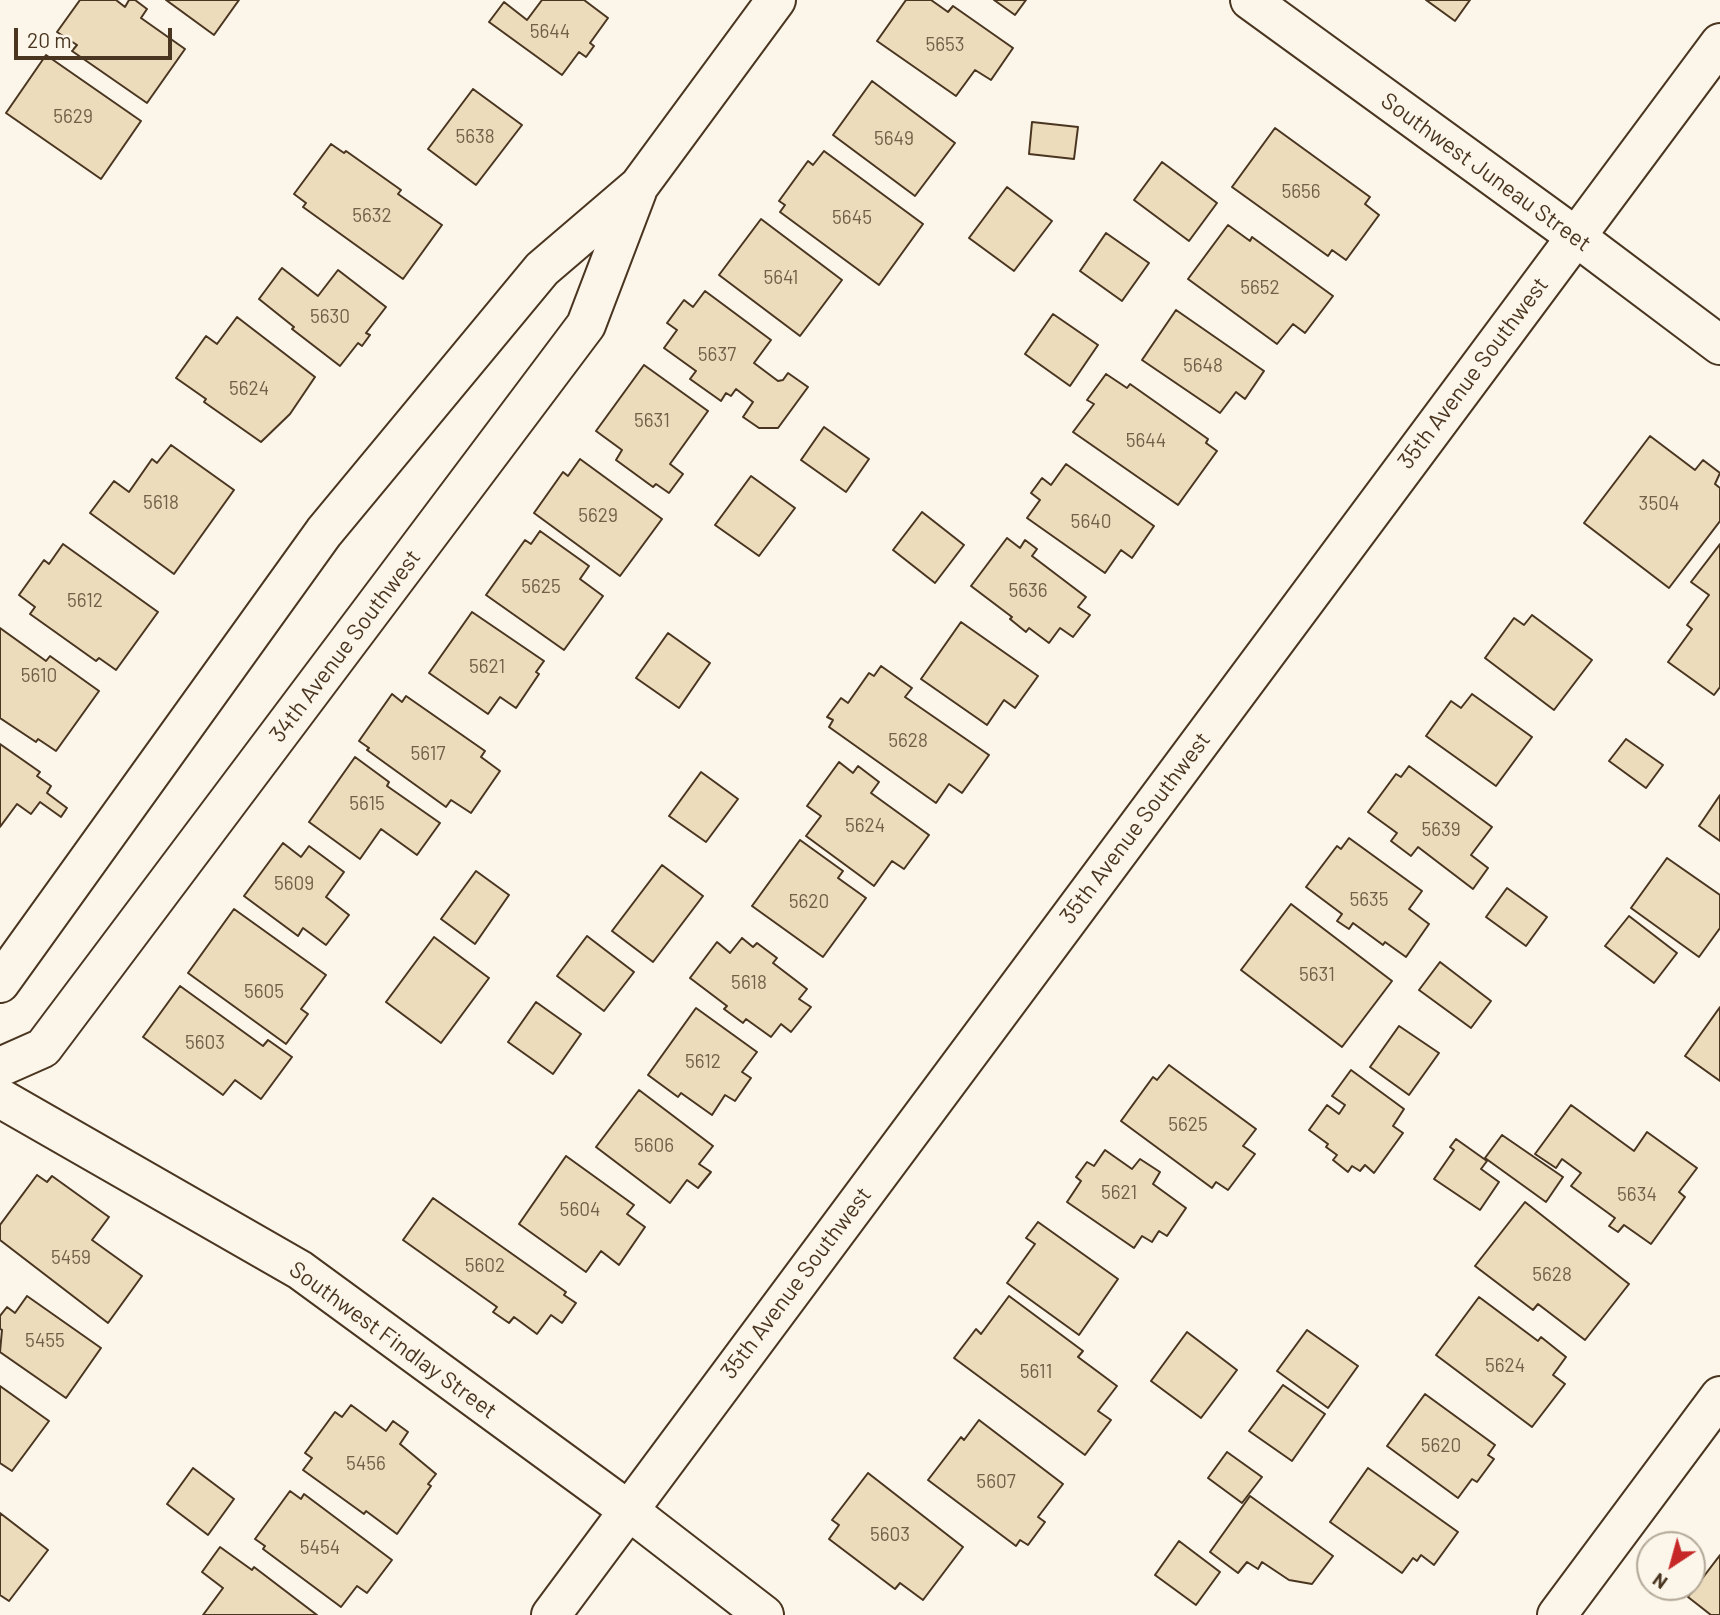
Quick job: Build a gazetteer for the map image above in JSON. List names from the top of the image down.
{
  "streets": {
    "street": [
      "Southwest Juneau Street",
      "35th Avenue Southwest",
      "34th Avenue Southwest",
      "Southwest Findlay Street"
    ]
  },
  "crossings": [
    ["Southwest Juneau Street", "35th Avenue Southwest"],
    ["35th Avenue Southwest", "Southwest Findlay Street"]
  ],
  "house_numbers": [
    "5644",
    "5653",
    "5629",
    "5638",
    "5649",
    "5656",
    "5632",
    "5645",
    "5641",
    "5652",
    "5630",
    "5637",
    "5648",
    "5624",
    "5631",
    "5644",
    "5618",
    "3504",
    "5629",
    "5640",
    "5625",
    "5636",
    "5612",
    "5621",
    "5610",
    "5628",
    "5617",
    "5615",
    "5624",
    "5639",
    "5609",
    "5635",
    "5620",
    "5631",
    "5618",
    "5605",
    "5603",
    "5612",
    "5625",
    "5606",
    "5621",
    "5634",
    "5604",
    "5459",
    "5602",
    "5628",
    "5455",
    "5624",
    "5611",
    "5620",
    "5456",
    "5607",
    "5603",
    "5454"
  ],
  "scale_bar": "20 m",
  "north": "bottom left"
}
